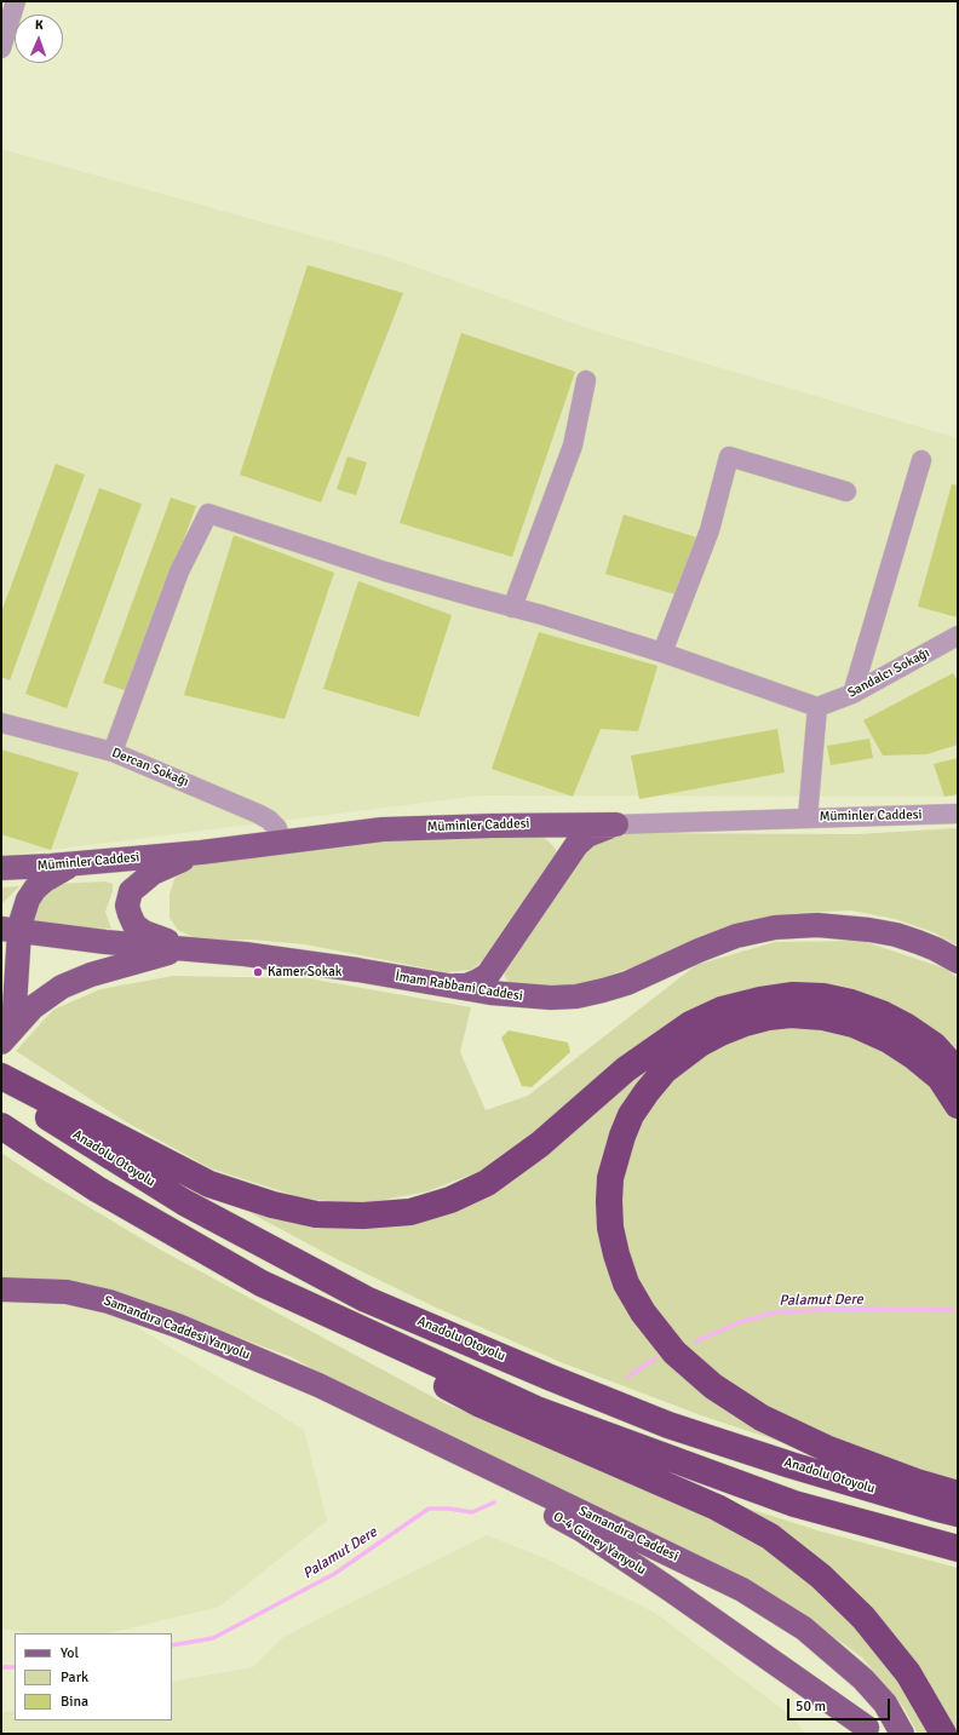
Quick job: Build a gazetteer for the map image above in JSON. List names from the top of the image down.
{
  "streets": {
    "highway": ["Anadolu Otoyolu"],
    "main road": [
      "Müminler Caddesi",
      "İmam Rabbani Caddesi",
      "Samandıra Caddesi Yanyolu",
      "Samandıra Caddesi",
      "O-4 Güney Yanyolu"
    ],
    "street": ["Sandalcı Sokağı", "Dercan Sokağı"]
  },
  "crossings": [
    ["Dercan Sokağı", "Müminler Caddesi"],
    ["Samandıra Caddesi Yanyolu", "Samandıra Caddesi"],
    ["Samandıra Caddesi Yanyolu", "O-4 Güney Yanyolu"],
    ["Samandıra Caddesi", "O-4 Güney Yanyolu"]
  ],
  "water": ["Palamut Dere"],
  "places": ["Kamer Sokak"],
  "legend": ["Yol", "Park", "Bina"],
  "scale_bar": "50 m",
  "north": "top"
}
